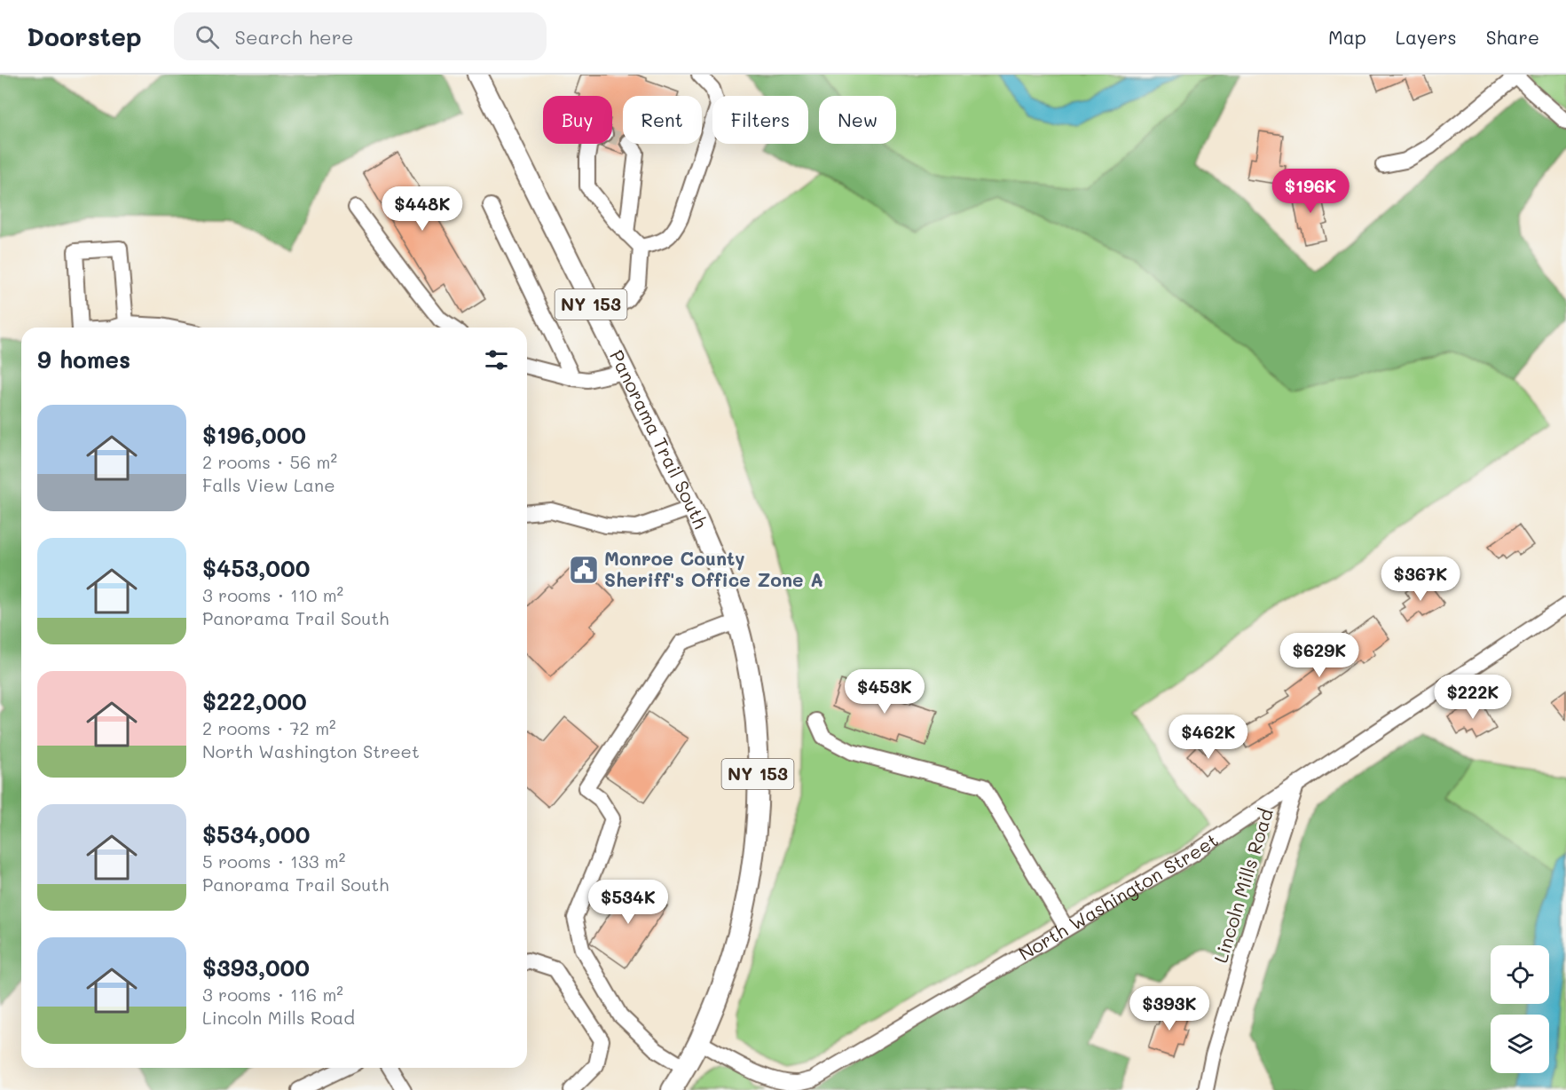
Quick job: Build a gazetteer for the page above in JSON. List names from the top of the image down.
{
  "streets": {
    "main road": ["NY 153", "Panorama Trail South"],
    "street": ["Lincoln Mills Road", "North Washington Street"]
  },
  "crossings": [
    ["NY 153", "Panorama Trail South"],
    ["NY 153", "North Washington Street"],
    ["Panorama Trail South", "North Washington Street"],
    ["Lincoln Mills Road", "North Washington Street"]
  ],
  "places": {
    "public building": ["Monroe County Sheriff's Office Zone A"]
  },
  "page": {
    "header": "Doorstep",
    "search": "Search here",
    "nav": ["Map", "Layers", "Share"],
    "chip": [
      "Buy",
      "Rent",
      "Filters",
      "New"
    ],
    "price": [
      "$196K",
      "$448K",
      "$367K",
      "$629K",
      "$453K",
      "$222K",
      "$462K",
      "$534K",
      "$393K"
    ],
    "heading": "9 homes",
    "list": [
      {
        "name": "$196,000",
        "note": "2 rooms · 56 m² · Falls View Lane"
      },
      {
        "name": "$453,000",
        "note": "3 rooms · 110 m² · Panorama Trail South"
      },
      {
        "name": "$222,000",
        "note": "2 rooms · 72 m² · North Washington Street"
      },
      {
        "name": "$534,000",
        "note": "5 rooms · 133 m² · Panorama Trail South"
      },
      {
        "name": "$393,000",
        "note": "3 rooms · 116 m² · Lincoln Mills Road"
      }
    ]
  }
}
